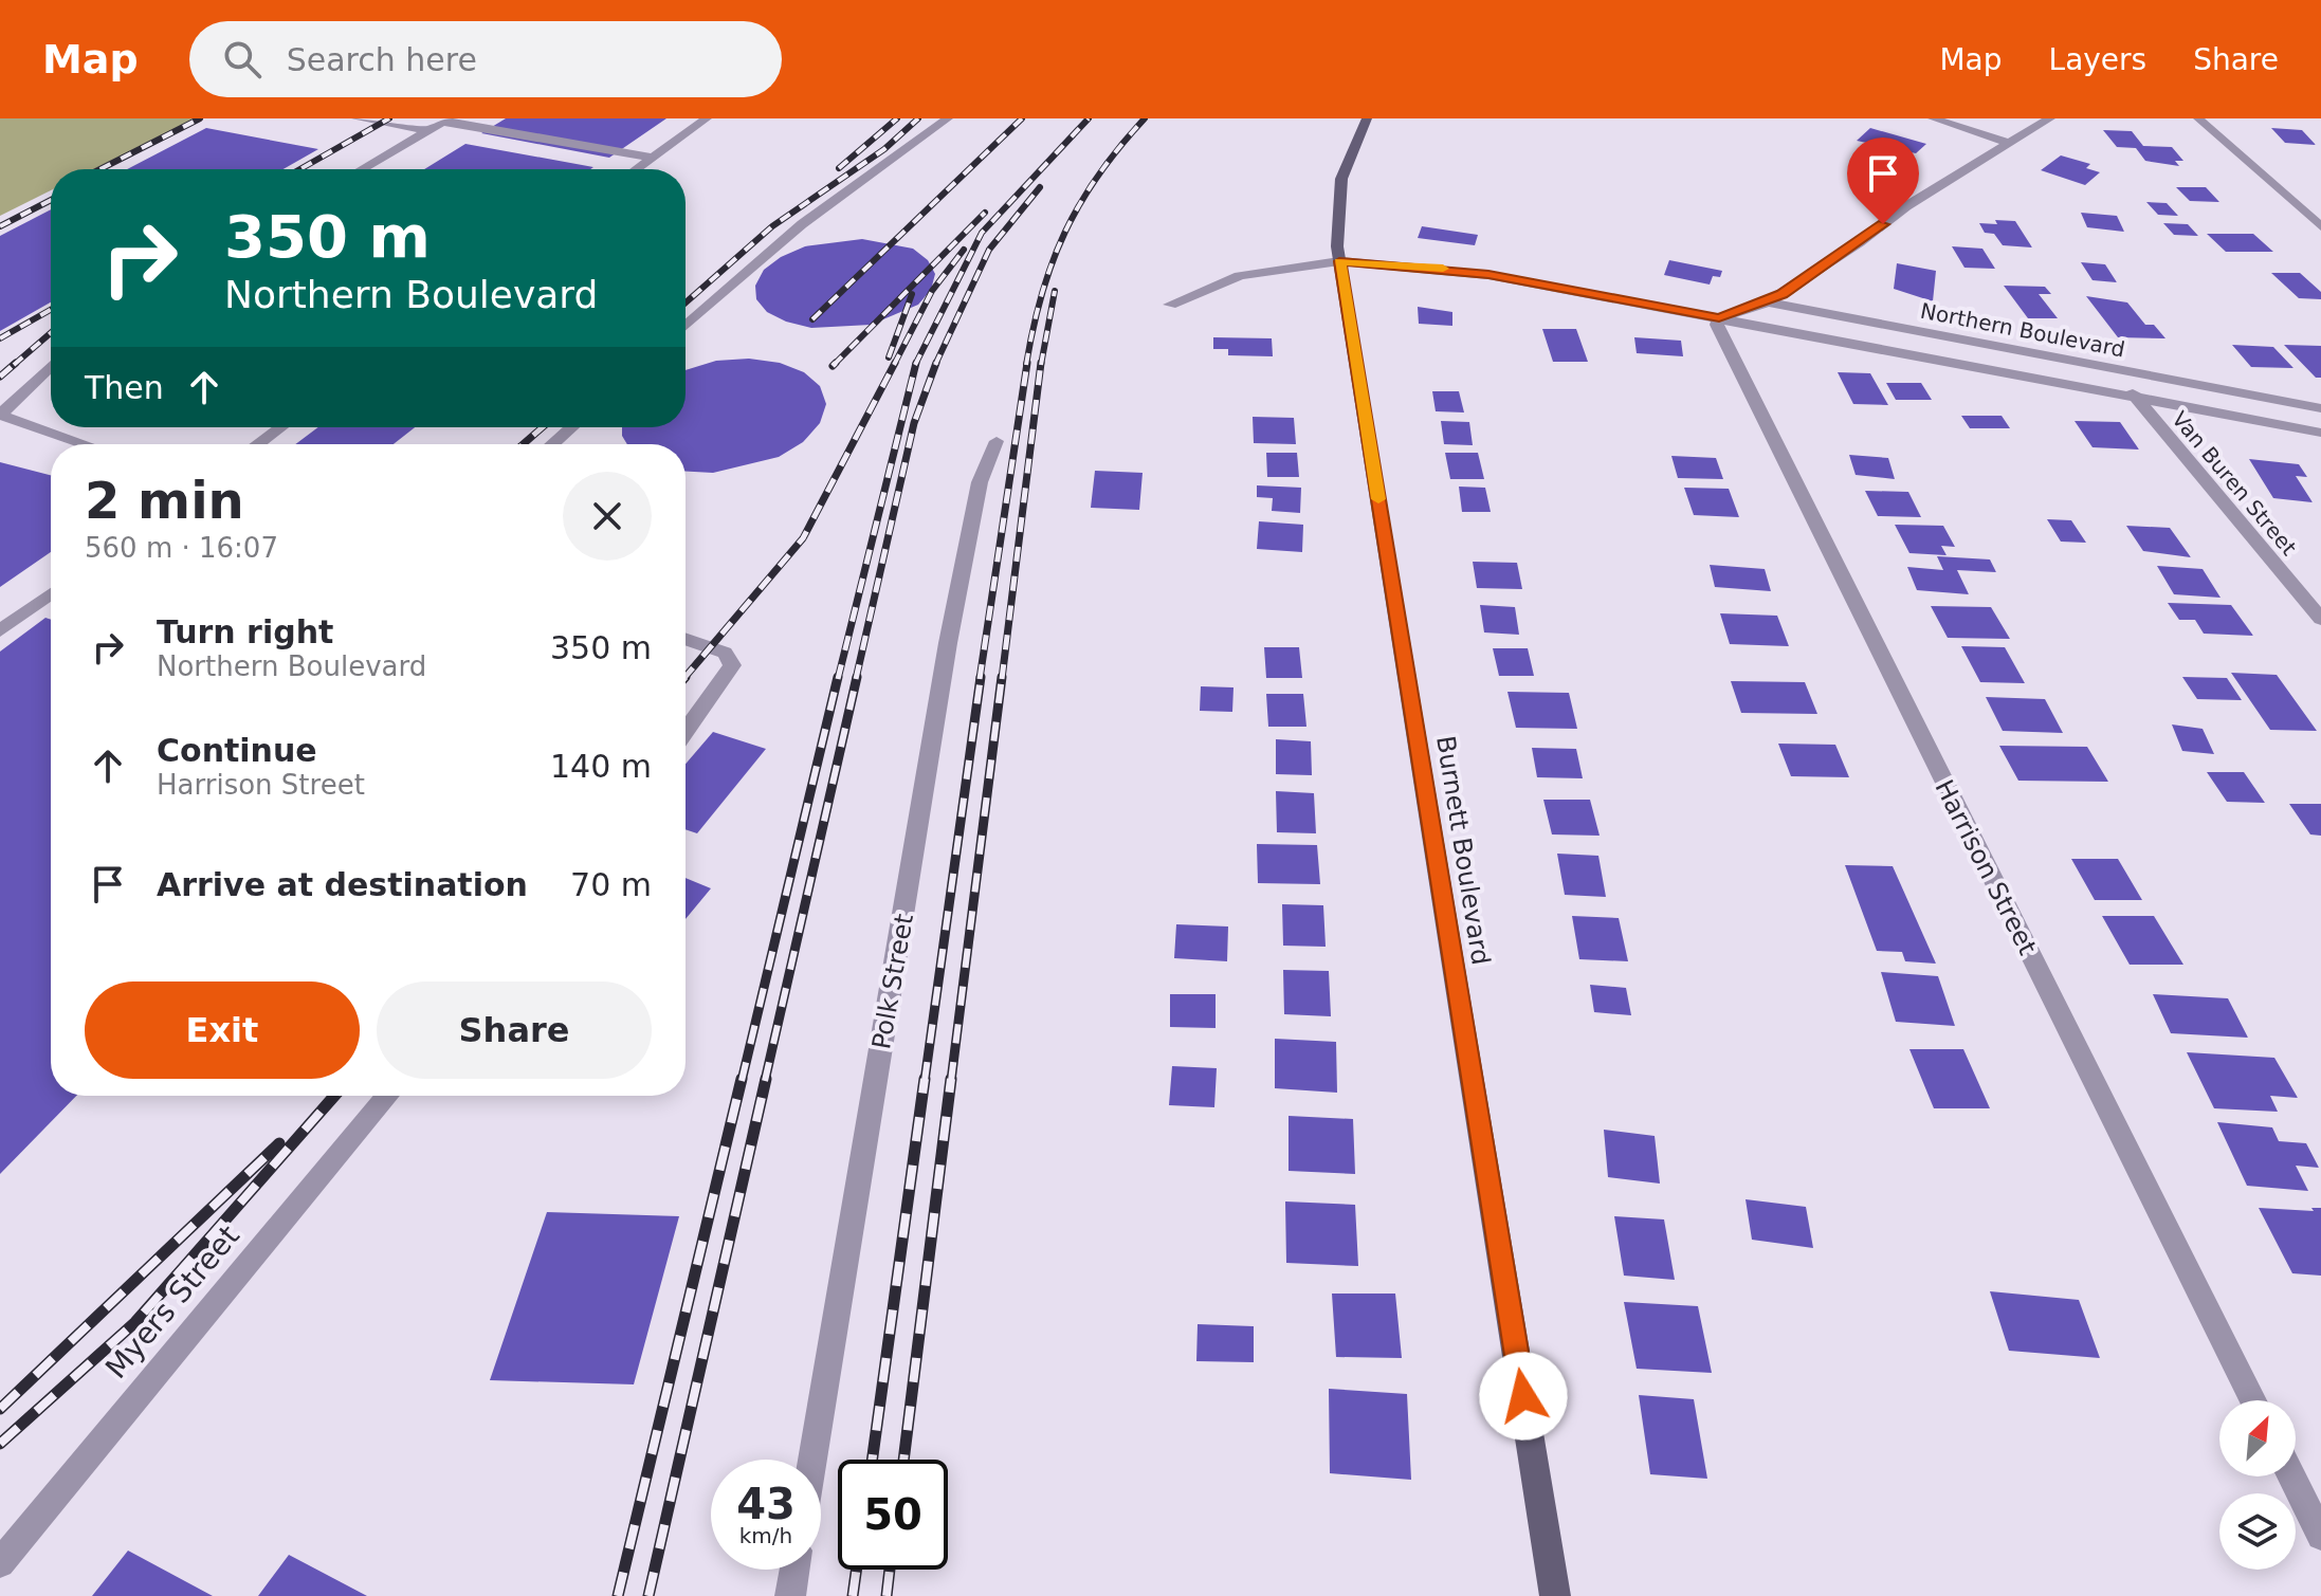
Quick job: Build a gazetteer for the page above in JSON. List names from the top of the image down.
{
  "streets": {
    "main road": ["Burnett Boulevard"],
    "street": [
      "Northern Boulevard",
      "Van Buren Street",
      "Harrison Street",
      "Polk Street",
      "Myers Street"
    ]
  },
  "crossings": [
    ["Northern Boulevard", "Van Buren Street"],
    ["Northern Boulevard", "Burnett Boulevard"],
    ["Northern Boulevard", "Harrison Street"]
  ],
  "north": "top right",
  "page": {
    "header": "Map",
    "search": "Search here",
    "nav": ["Map", "Layers", "Share"],
    "turn": ["350 m", "Northern Boulevard"],
    "then": "Then",
    "heading": ["2 min", "560 m · 16:07"],
    "list": [
      {
        "name": "Turn right",
        "note": "Northern Boulevard",
        "value": "350 m"
      },
      {
        "name": "Continue",
        "note": "Harrison Street",
        "value": "140 m"
      },
      {
        "name": "Arrive at destination",
        "value": "70 m"
      }
    ],
    "buttons": ["Exit", "Share"],
    "speed": "43 km/h",
    "limit": "50"
  }
}
